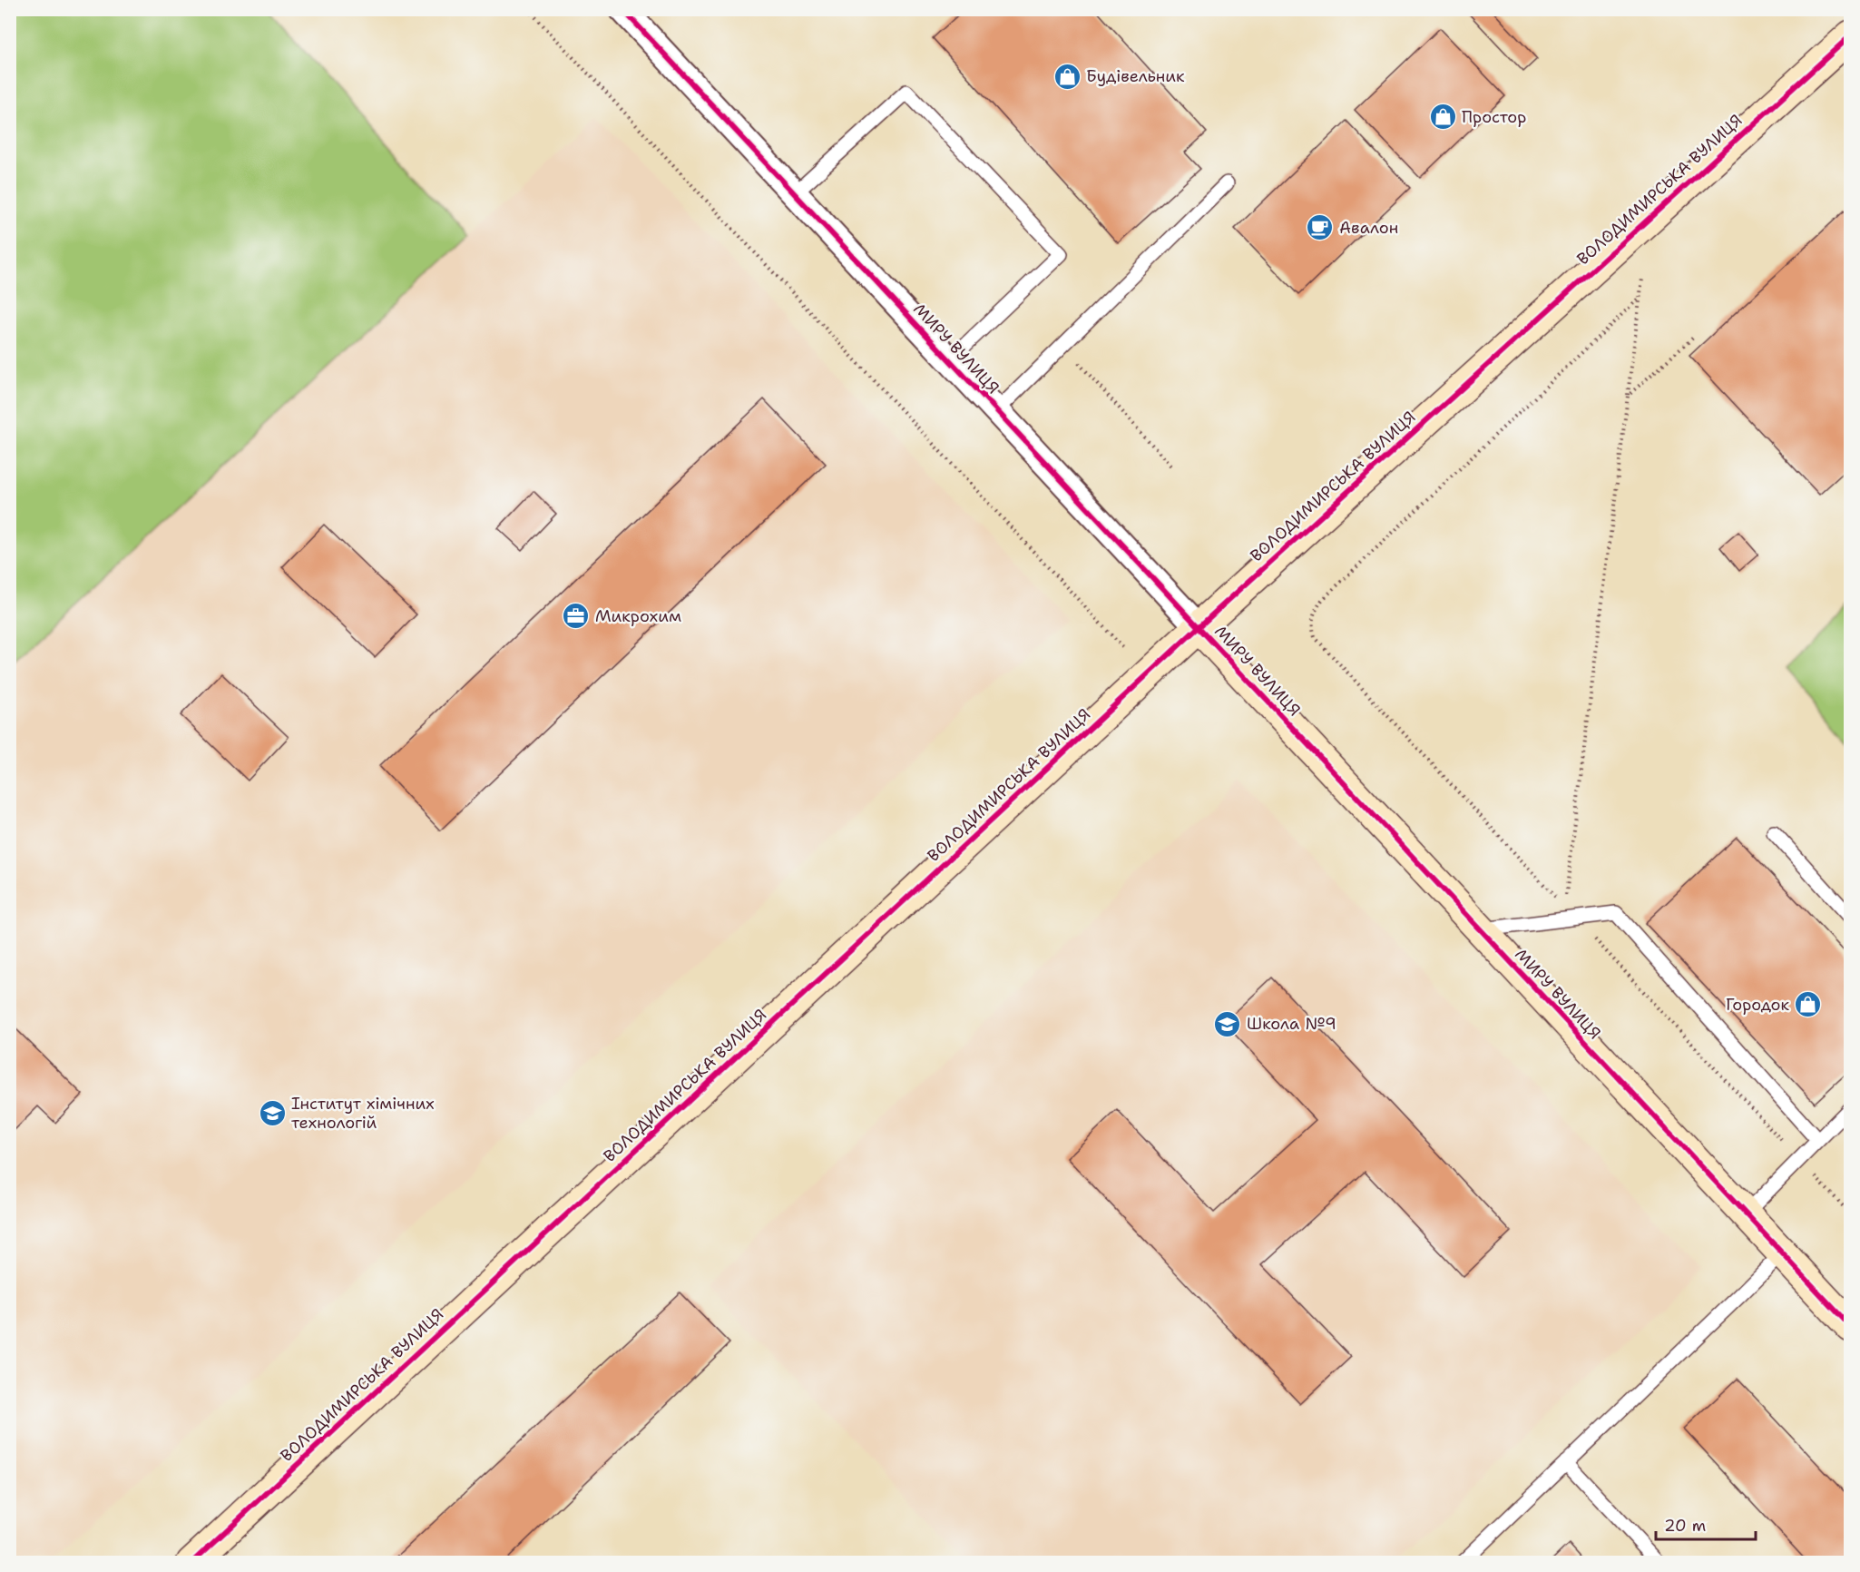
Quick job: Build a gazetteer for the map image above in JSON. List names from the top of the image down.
{
  "streets": {
    "street": ["ВОЛОДИМИРСЬКА ВУЛИЦЯ", "МИРУ ВУЛИЦЯ"]
  },
  "crossings": [
    ["ВОЛОДИМИРСЬКА ВУЛИЦЯ", "МИРУ ВУЛИЦЯ"]
  ],
  "places": {
    "shop": ["Будівельник", "Простор", "Городок"],
    "cafe": ["Авалон"],
    "office": ["Микрохим"],
    "school or university": ["Школа №9", "Інститут хімічних технологій"]
  },
  "scale_bar": "20 m"
}
